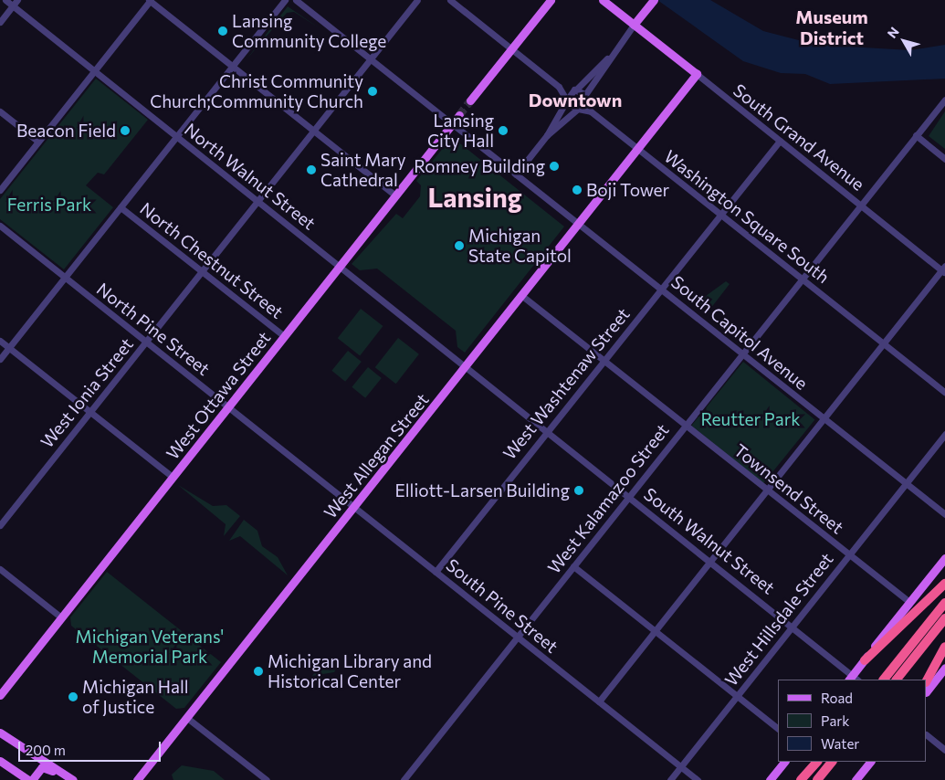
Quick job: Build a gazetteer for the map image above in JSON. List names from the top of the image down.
{
  "streets": {
    "main road": ["South Grand Avenue", "West Ottawa Street", "West Allegan Street"],
    "street": [
      "North Walnut Street",
      "Washington Square South",
      "North Chestnut Street",
      "North Pine Street",
      "South Capitol Avenue",
      "West Washtenaw Street",
      "West Ionia Street",
      "Townsend Street",
      "West Kalamazoo Street",
      "South Walnut Street",
      "South Pine Street",
      "West Hillsdale Street"
    ]
  },
  "crossings": [
    ["South Grand Avenue", "West Washtenaw Street"],
    ["South Grand Avenue", "West Allegan Street"],
    ["South Grand Avenue", "West Kalamazoo Street"],
    ["North Walnut Street", "West Ionia Street"],
    ["North Walnut Street", "West Ottawa Street"],
    ["North Walnut Street", "South Walnut Street"],
    ["Washington Square South", "West Washtenaw Street"],
    ["Washington Square South", "West Allegan Street"],
    ["Washington Square South", "West Kalamazoo Street"],
    ["North Chestnut Street", "West Ionia Street"],
    ["North Chestnut Street", "West Ottawa Street"],
    ["North Pine Street", "West Ionia Street"],
    ["North Pine Street", "West Ottawa Street"],
    ["North Pine Street", "South Pine Street"],
    ["South Capitol Avenue", "West Washtenaw Street"],
    ["South Capitol Avenue", "West Ionia Street"],
    ["South Capitol Avenue", "West Ottawa Street"],
    ["South Capitol Avenue", "West Allegan Street"],
    ["South Capitol Avenue", "West Kalamazoo Street"],
    ["South Capitol Avenue", "West Hillsdale Street"],
    ["West Washtenaw Street", "Townsend Street"],
    ["West Washtenaw Street", "South Walnut Street"],
    ["West Washtenaw Street", "South Pine Street"],
    ["West Allegan Street", "Townsend Street"],
    ["West Allegan Street", "South Walnut Street"],
    ["West Allegan Street", "South Pine Street"],
    ["Townsend Street", "West Kalamazoo Street"],
    ["Townsend Street", "West Hillsdale Street"],
    ["West Kalamazoo Street", "South Walnut Street"],
    ["West Kalamazoo Street", "South Pine Street"],
    ["South Walnut Street", "West Hillsdale Street"],
    ["South Pine Street", "West Hillsdale Street"]
  ],
  "districts": ["Museum District", "Downtown", "Lansing"],
  "parks": ["Ferris Park", "Reutter Park", "Michigan Veterans' Memorial Park"],
  "places": [
    "Lansing Community College",
    "Christ Community Church;Community Church",
    "Beacon Field",
    "Lansing City Hall",
    "Romney Building",
    "Saint Mary Cathedral",
    "Boji Tower",
    "Michigan State Capitol",
    "Elliott-Larsen Building",
    "Michigan Library and Historical Center",
    "Michigan Hall of Justice"
  ],
  "legend": ["Road", "Park", "Water"],
  "scale_bar": "200 m",
  "north": "top left"
}
